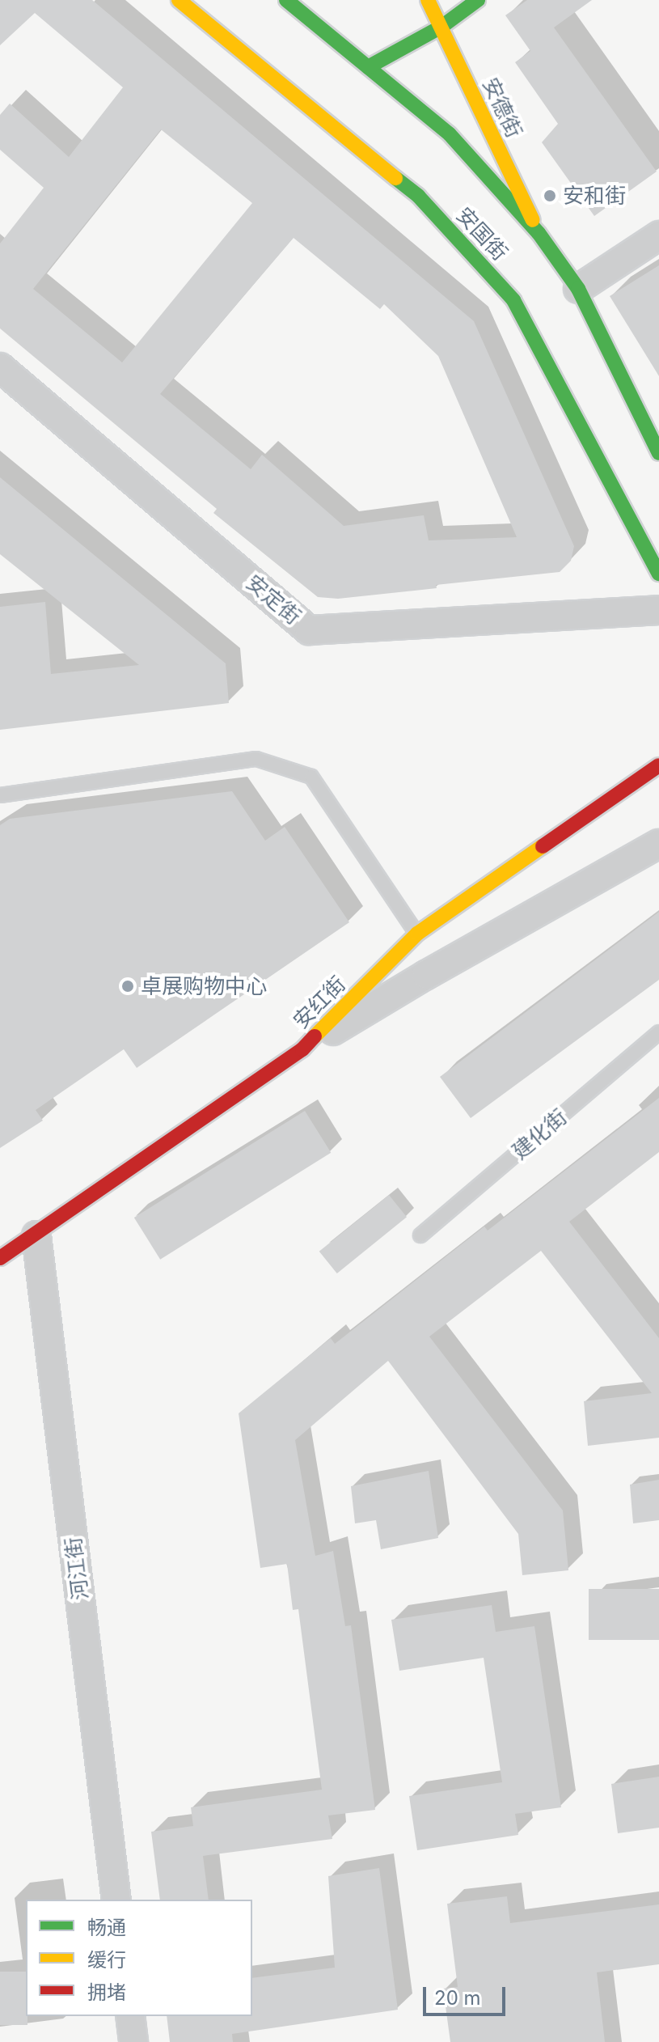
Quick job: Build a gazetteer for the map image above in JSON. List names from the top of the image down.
{
  "streets": {
    "main road": ["安德街", "安国街", "安红街"],
    "street": ["安定街", "河江街"],
    "lane": ["建化街"]
  },
  "crossings": [
    ["安德街", "安国街"],
    ["安红街", "河江街"]
  ],
  "places": ["安和街", "卓展购物中心"],
  "legend": ["畅通", "缓行", "拥堵"],
  "scale_bar": "20 m"
}
